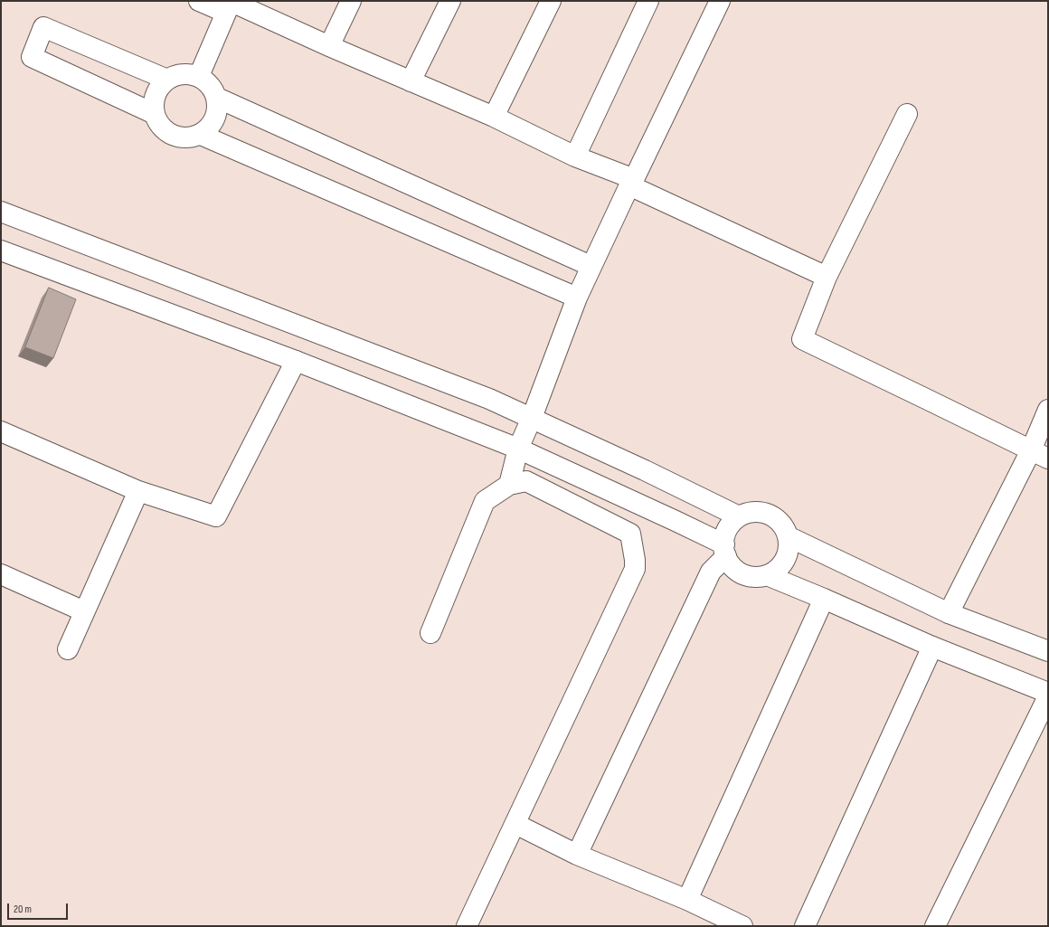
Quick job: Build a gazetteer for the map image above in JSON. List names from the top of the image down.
{
  "scale_bar": "20 m"
}
